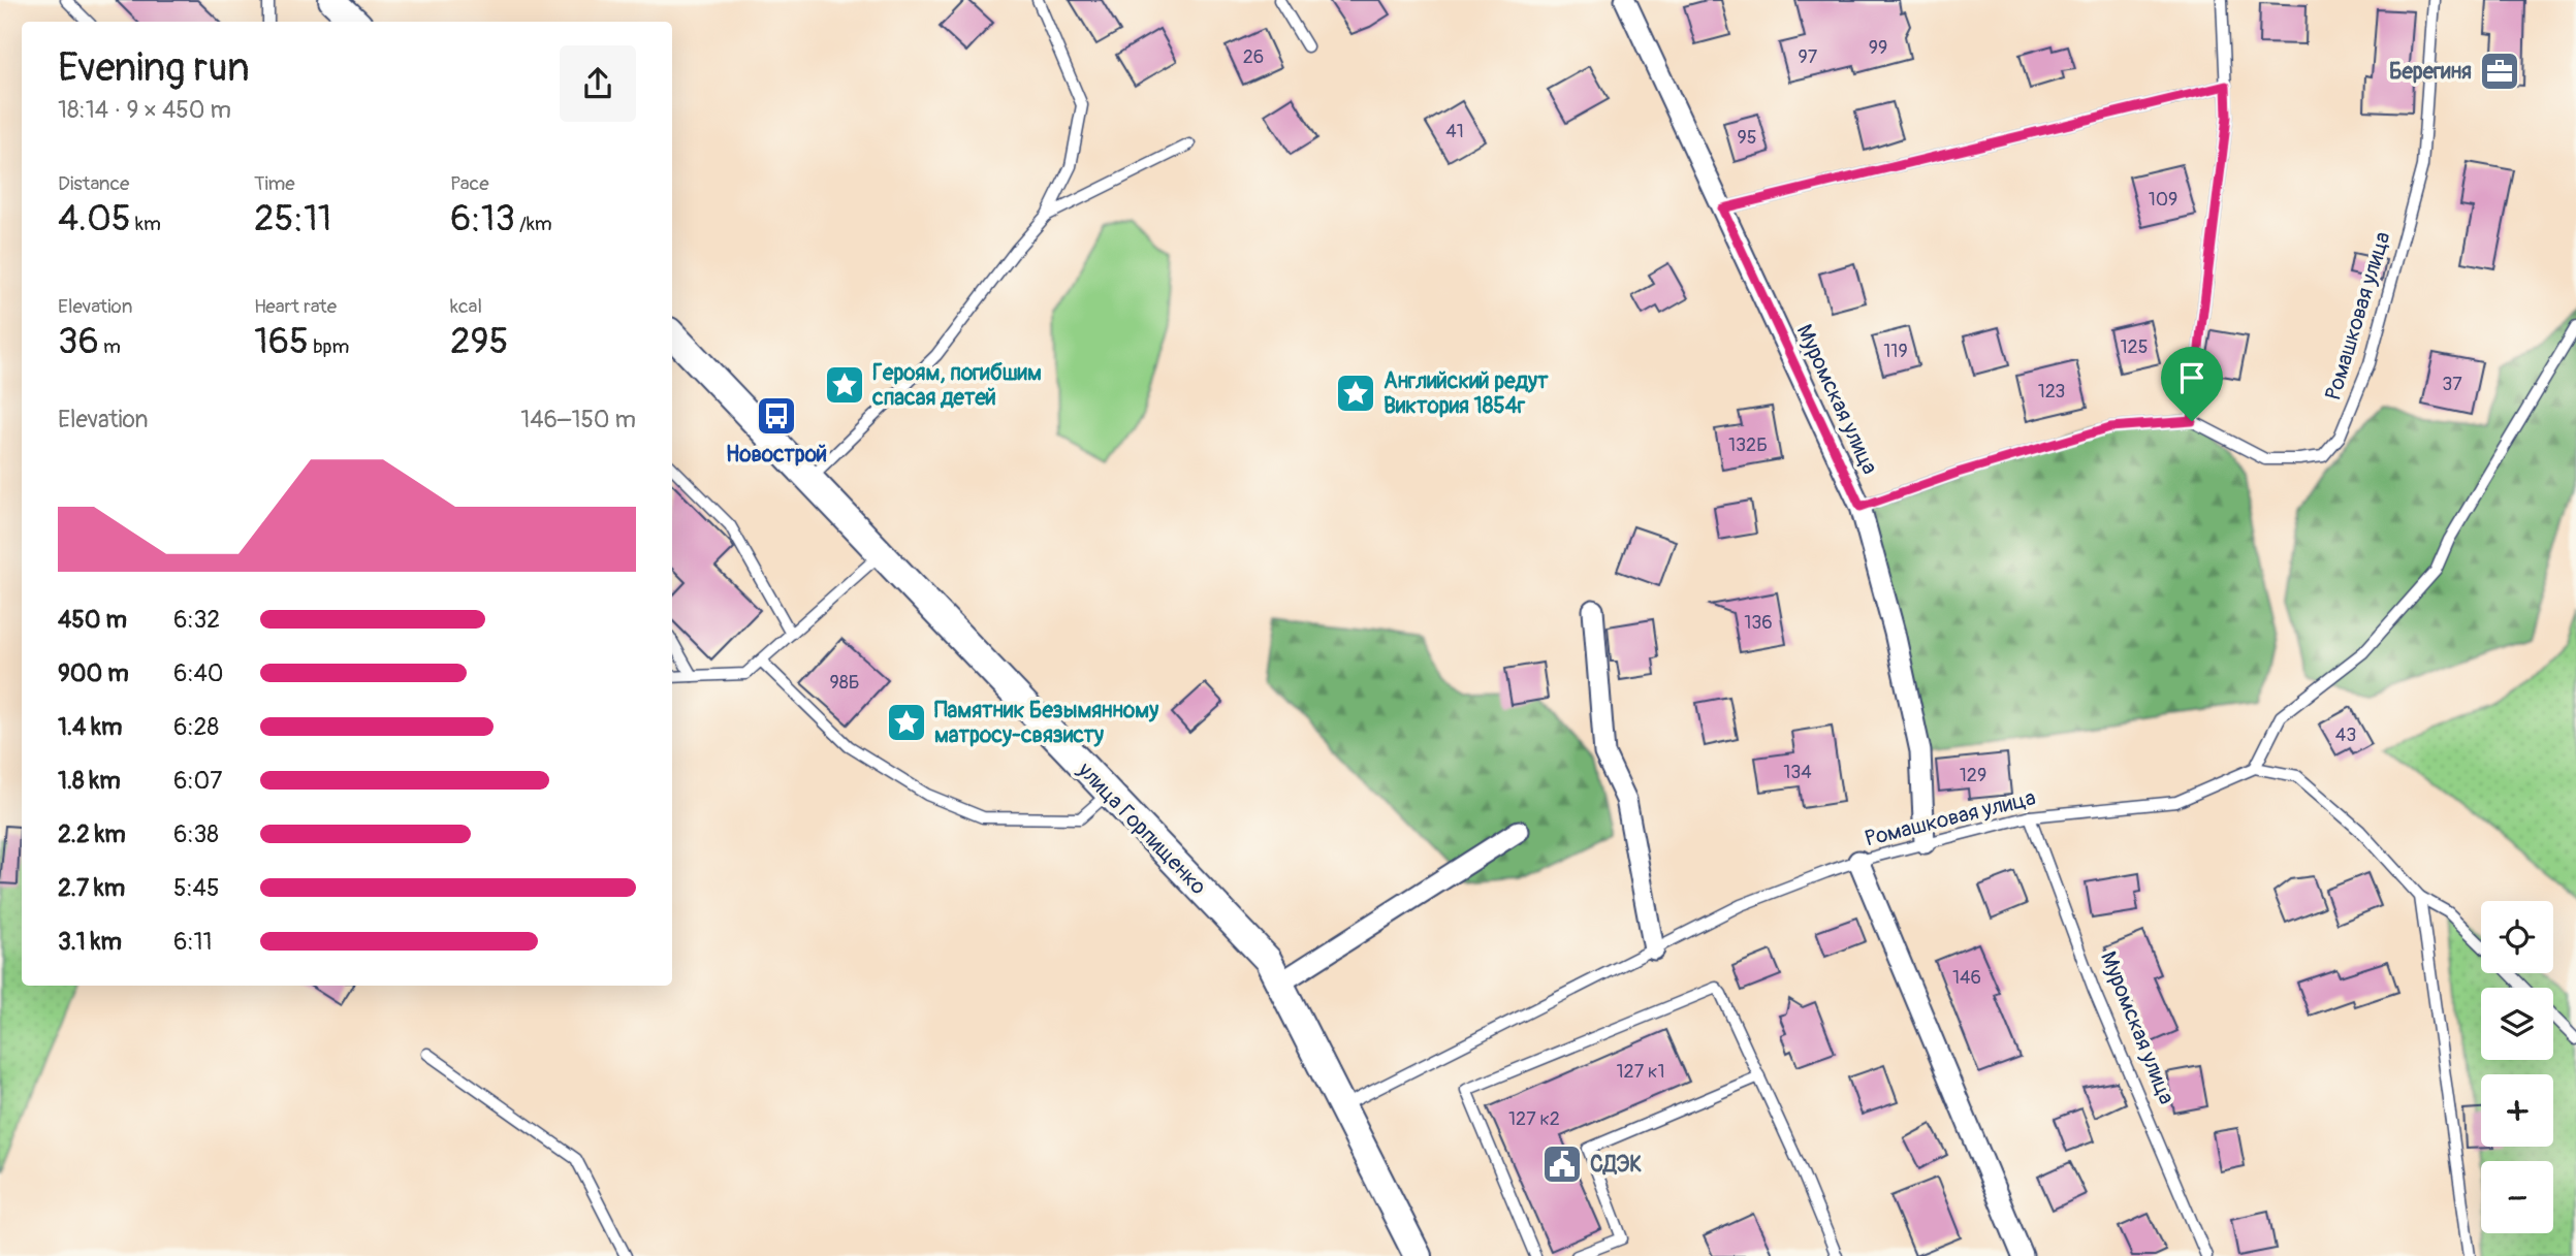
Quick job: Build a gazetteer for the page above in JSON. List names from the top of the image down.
{
  "streets": {
    "main road": ["улица Горпищенко"],
    "street": ["Муромская улица"],
    "lane": ["Ромашковая улица"]
  },
  "crossings": [
    ["Ромашковая улица", "Муромская улица"],
    ["Ромашковая улица", "улица Горпищенко"]
  ],
  "places": {
    "office": ["Берегиня"],
    "place": ["Героям, погибшим спасая детей", "Английский редут Виктория 1854г", "Памятник Безымянному матросу-связисту"],
    "bus stop": ["Новострой"],
    "public building": ["СДЭК"]
  },
  "house_numbers": [
    "99",
    "26",
    "97",
    "41",
    "95",
    "109",
    "125",
    "119",
    "37",
    "123",
    "132Б",
    "136",
    "98Б",
    "43",
    "134",
    "129",
    "146",
    "127 к1",
    "127 к2"
  ],
  "page": {
    "heading": ["Evening run", "18:14 · 9 × 450 m"],
    "stats": [
      ["Distance", "4.05 km"],
      ["Time", "25:11"],
      ["Pace", "6:13 /km"],
      ["Elevation", "36 m"],
      ["Heart rate", "165 bpm"],
      ["kcal", "295"]
    ],
    "chart": ["Elevation", "146–150 m"],
    "list": [
      {
        "name": "450 m",
        "note": "6:32"
      },
      {
        "name": "900 m",
        "note": "6:40"
      },
      {
        "name": "1.4 km",
        "note": "6:28"
      },
      {
        "name": "1.8 km",
        "note": "6:07"
      },
      {
        "name": "2.2 km",
        "note": "6:38"
      },
      {
        "name": "2.7 km",
        "note": "5:45"
      },
      {
        "name": "3.1 km",
        "note": "6:11"
      }
    ],
    "map_buttons": ["+", "−"]
  }
}
